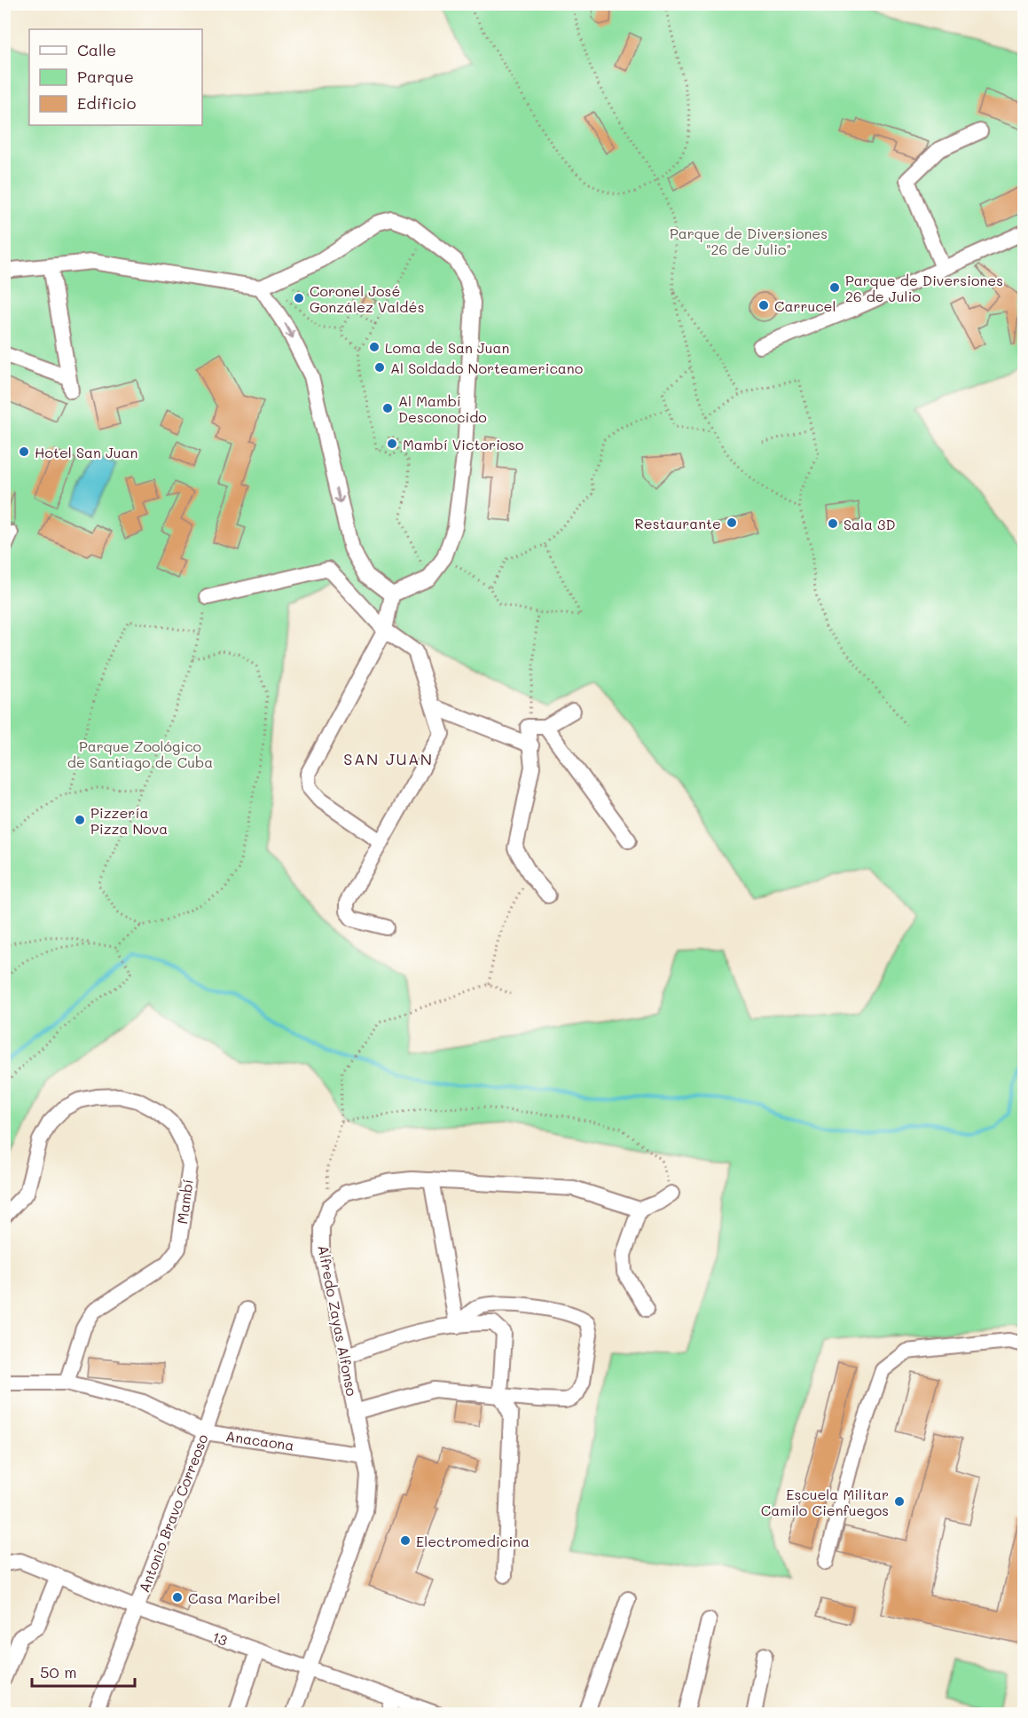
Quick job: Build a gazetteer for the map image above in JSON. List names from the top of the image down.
{
  "streets": {
    "street": [
      "Mambí",
      "Alfredo Zayas Alfonso",
      "Anacaona",
      "Antonio Bravo Correoso",
      "13"
    ]
  },
  "crossings": [
    ["Mambí", "Anacaona"],
    ["Alfredo Zayas Alfonso", "Anacaona"],
    ["Alfredo Zayas Alfonso", "13"],
    ["Anacaona", "Antonio Bravo Correoso"],
    ["Antonio Bravo Correoso", "13"]
  ],
  "districts": ["SAN JUAN"],
  "parks": ["Parque de Diversiones \"26 de Julio\"", "Parque Zoológico de Santiago de Cuba"],
  "places": [
    "Parque de Diversiones 26 de Julio",
    "Coronel José González Valdés",
    "Carrucel",
    "Loma de San Juan",
    "Al Soldado Norteamericano",
    "Al Mambí Desconocido",
    "Mambí Victorioso",
    "Hotel San Juan",
    "Restaurante",
    "Sala 3D",
    "Pizzería Pizza Nova",
    "Escuela Militar Camilo Cienfuegos",
    "Electromedicina",
    "Casa Maribel"
  ],
  "legend": ["Calle", "Parque", "Edificio"],
  "scale_bar": "50 m"
}
